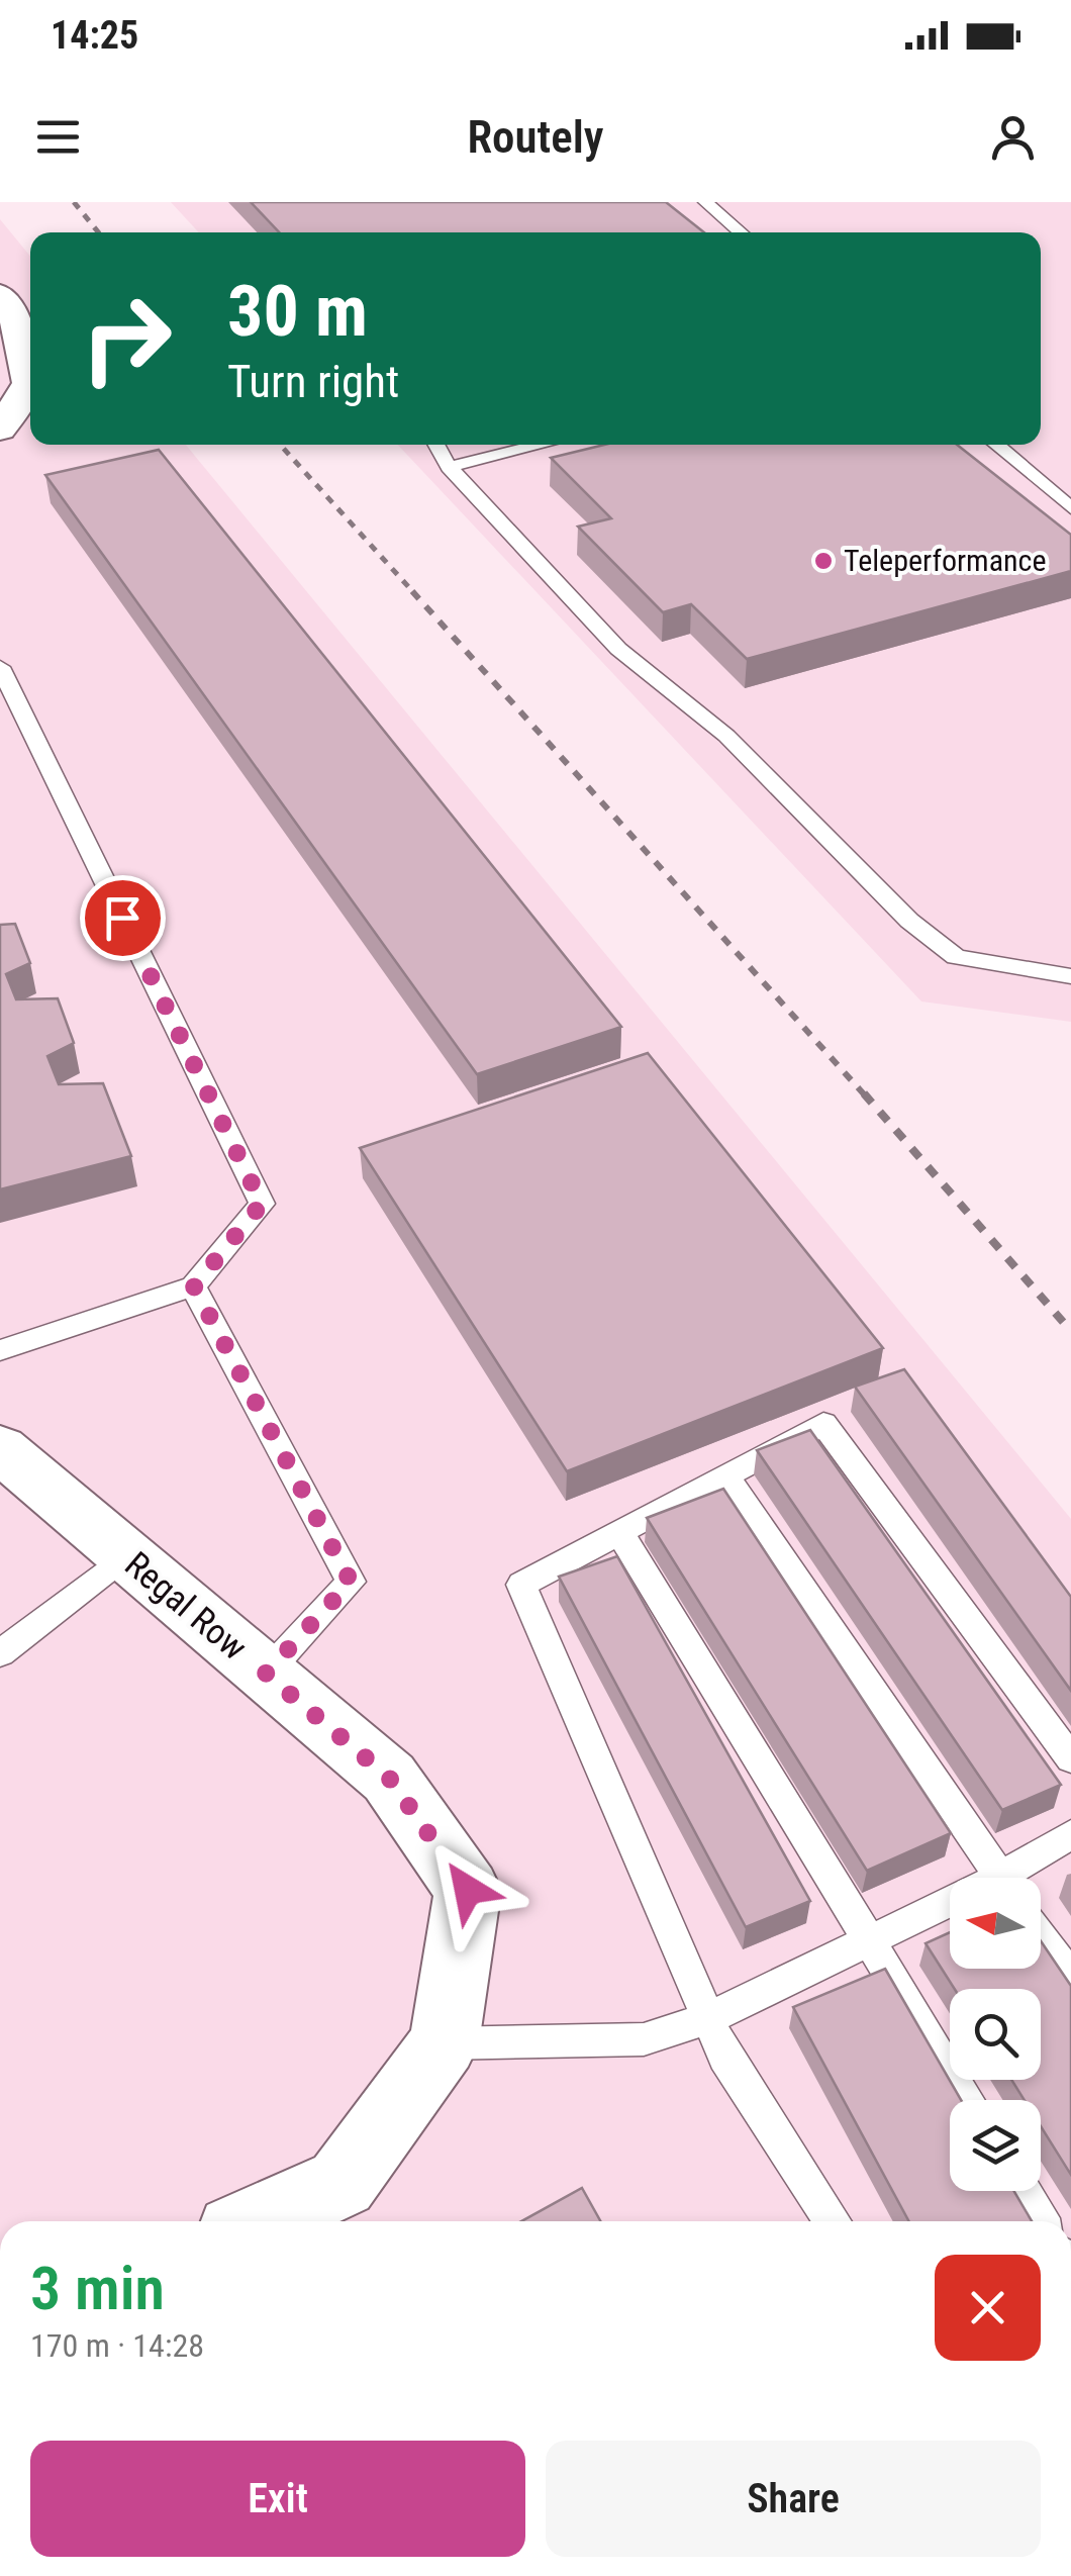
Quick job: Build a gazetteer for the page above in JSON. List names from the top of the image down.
{
  "streets": {
    "street": ["Regal Row"]
  },
  "places": ["Teleperformance"],
  "north": "left",
  "page": {
    "status": "14:25",
    "header": "Routely",
    "turn": ["30 m", "Turn right"],
    "heading": ["3 min", "170 m · 14:28"],
    "buttons": ["Exit", "Share"]
  }
}
